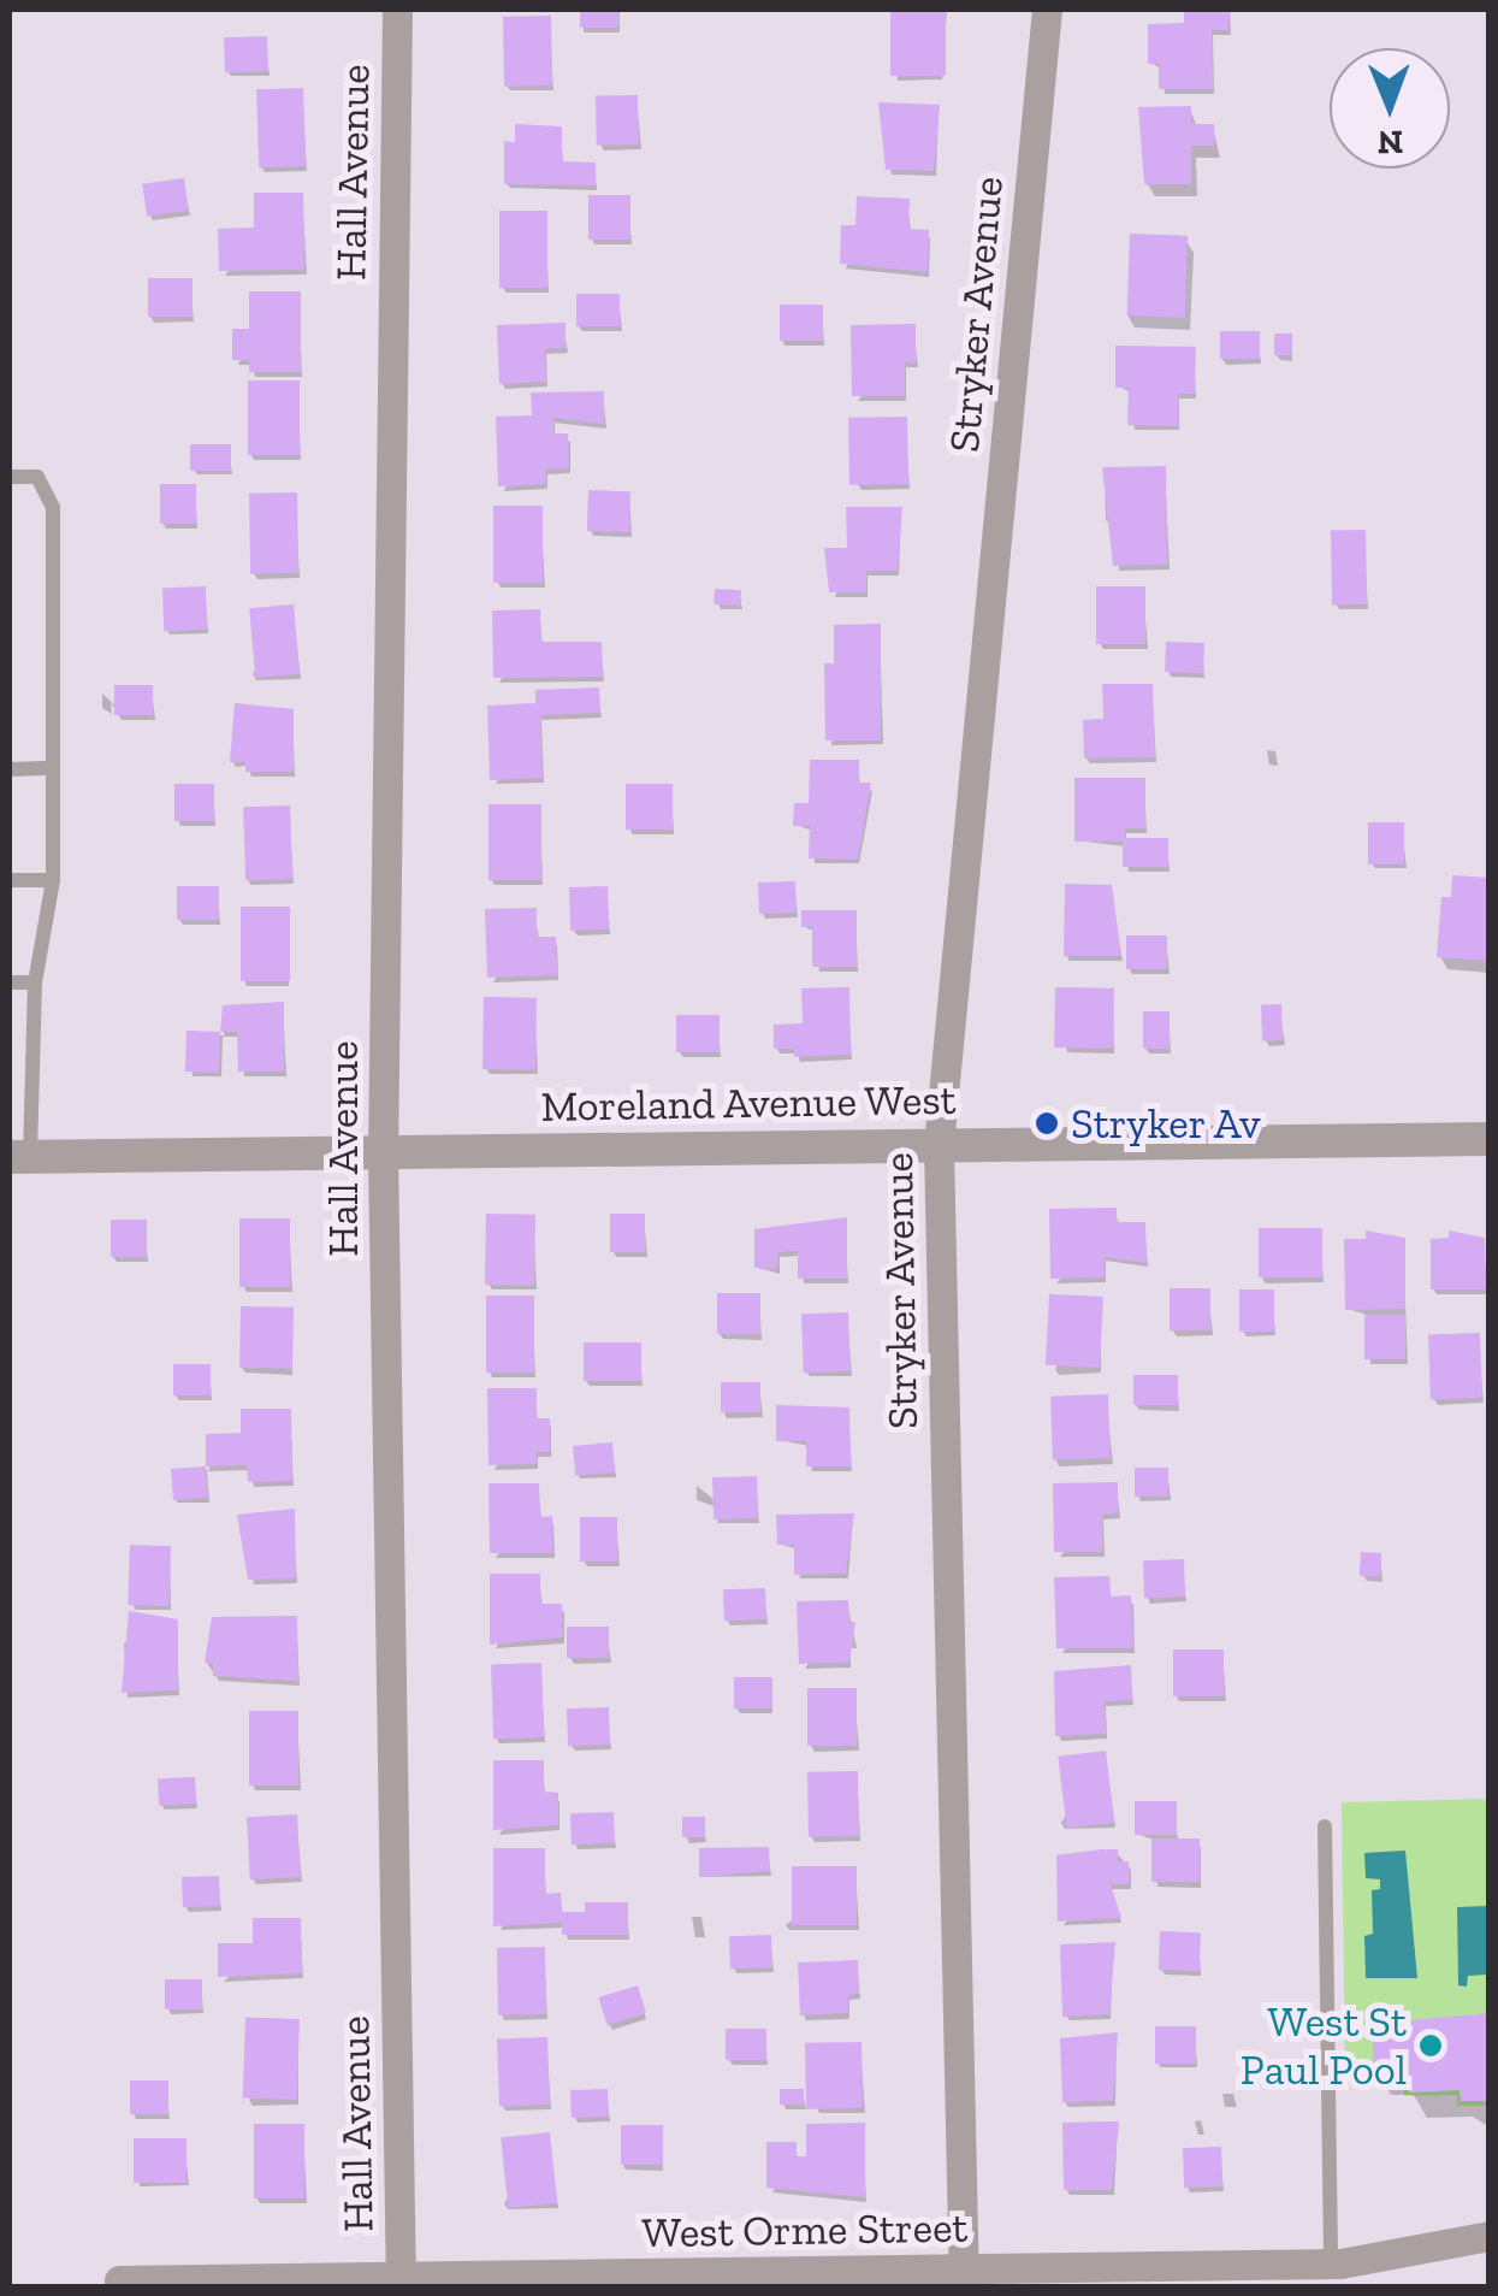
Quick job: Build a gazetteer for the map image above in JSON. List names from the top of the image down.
{
  "streets": {
    "street": [
      "Hall Avenue",
      "Stryker Avenue",
      "Moreland Avenue West",
      "West Orme Street"
    ]
  },
  "crossings": [
    ["Hall Avenue", "Moreland Avenue West"],
    ["Hall Avenue", "West Orme Street"],
    ["Stryker Avenue", "Moreland Avenue West"],
    ["Stryker Avenue", "West Orme Street"]
  ],
  "places": ["Stryker Av", "West St Paul Pool"],
  "north": "bottom"
}
